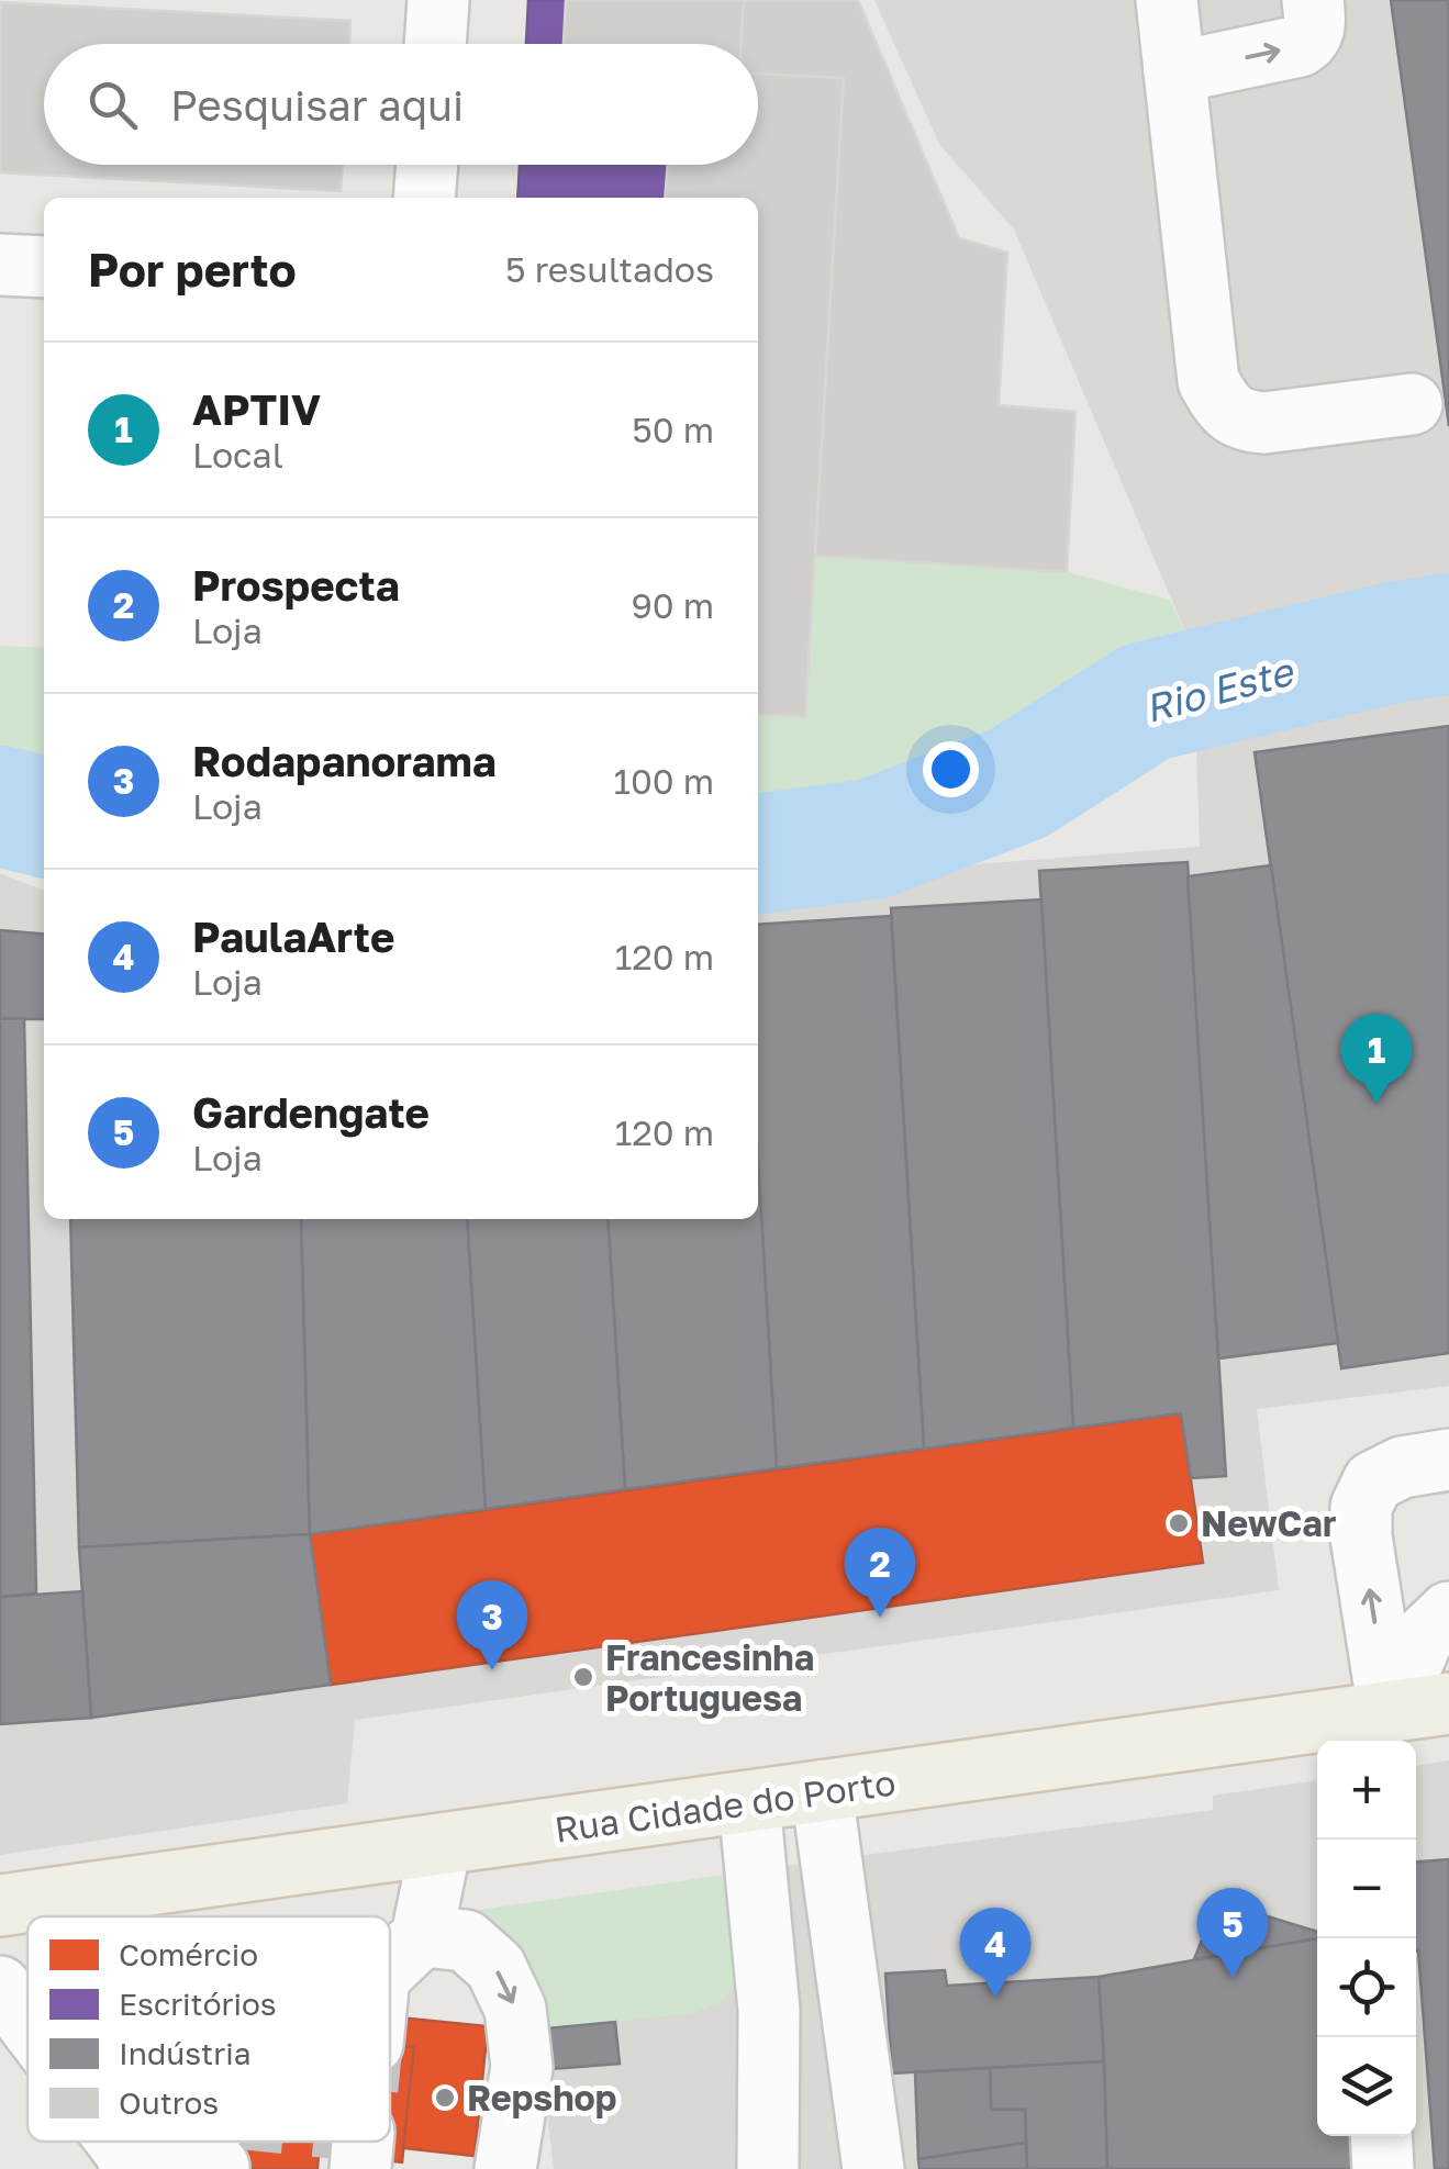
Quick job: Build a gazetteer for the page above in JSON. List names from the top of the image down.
{
  "streets": {
    "main road": ["Rua Cidade do Porto"]
  },
  "water": ["Rio Este"],
  "places": ["NewCar", "Francesinha Portuguesa", "Repshop"],
  "legend": [
    "Comércio",
    "Escritórios",
    "Indústria",
    "Outros"
  ],
  "page": {
    "search": "Pesquisar aqui",
    "heading": ["Por perto", "5 resultados"],
    "list": [
      {
        "mark": "1",
        "name": "APTIV",
        "note": "Local",
        "value": "50 m"
      },
      {
        "mark": "2",
        "name": "Prospecta",
        "note": "Loja",
        "value": "90 m"
      },
      {
        "mark": "3",
        "name": "Rodapanorama",
        "note": "Loja",
        "value": "100 m"
      },
      {
        "mark": "4",
        "name": "PaulaArte",
        "note": "Loja",
        "value": "120 m"
      },
      {
        "mark": "5",
        "name": "Gardengate",
        "note": "Loja",
        "value": "120 m"
      }
    ],
    "pins": [
      "1",
      "2",
      "3",
      "5",
      "4"
    ],
    "map_buttons": ["+", "−"]
  }
}
